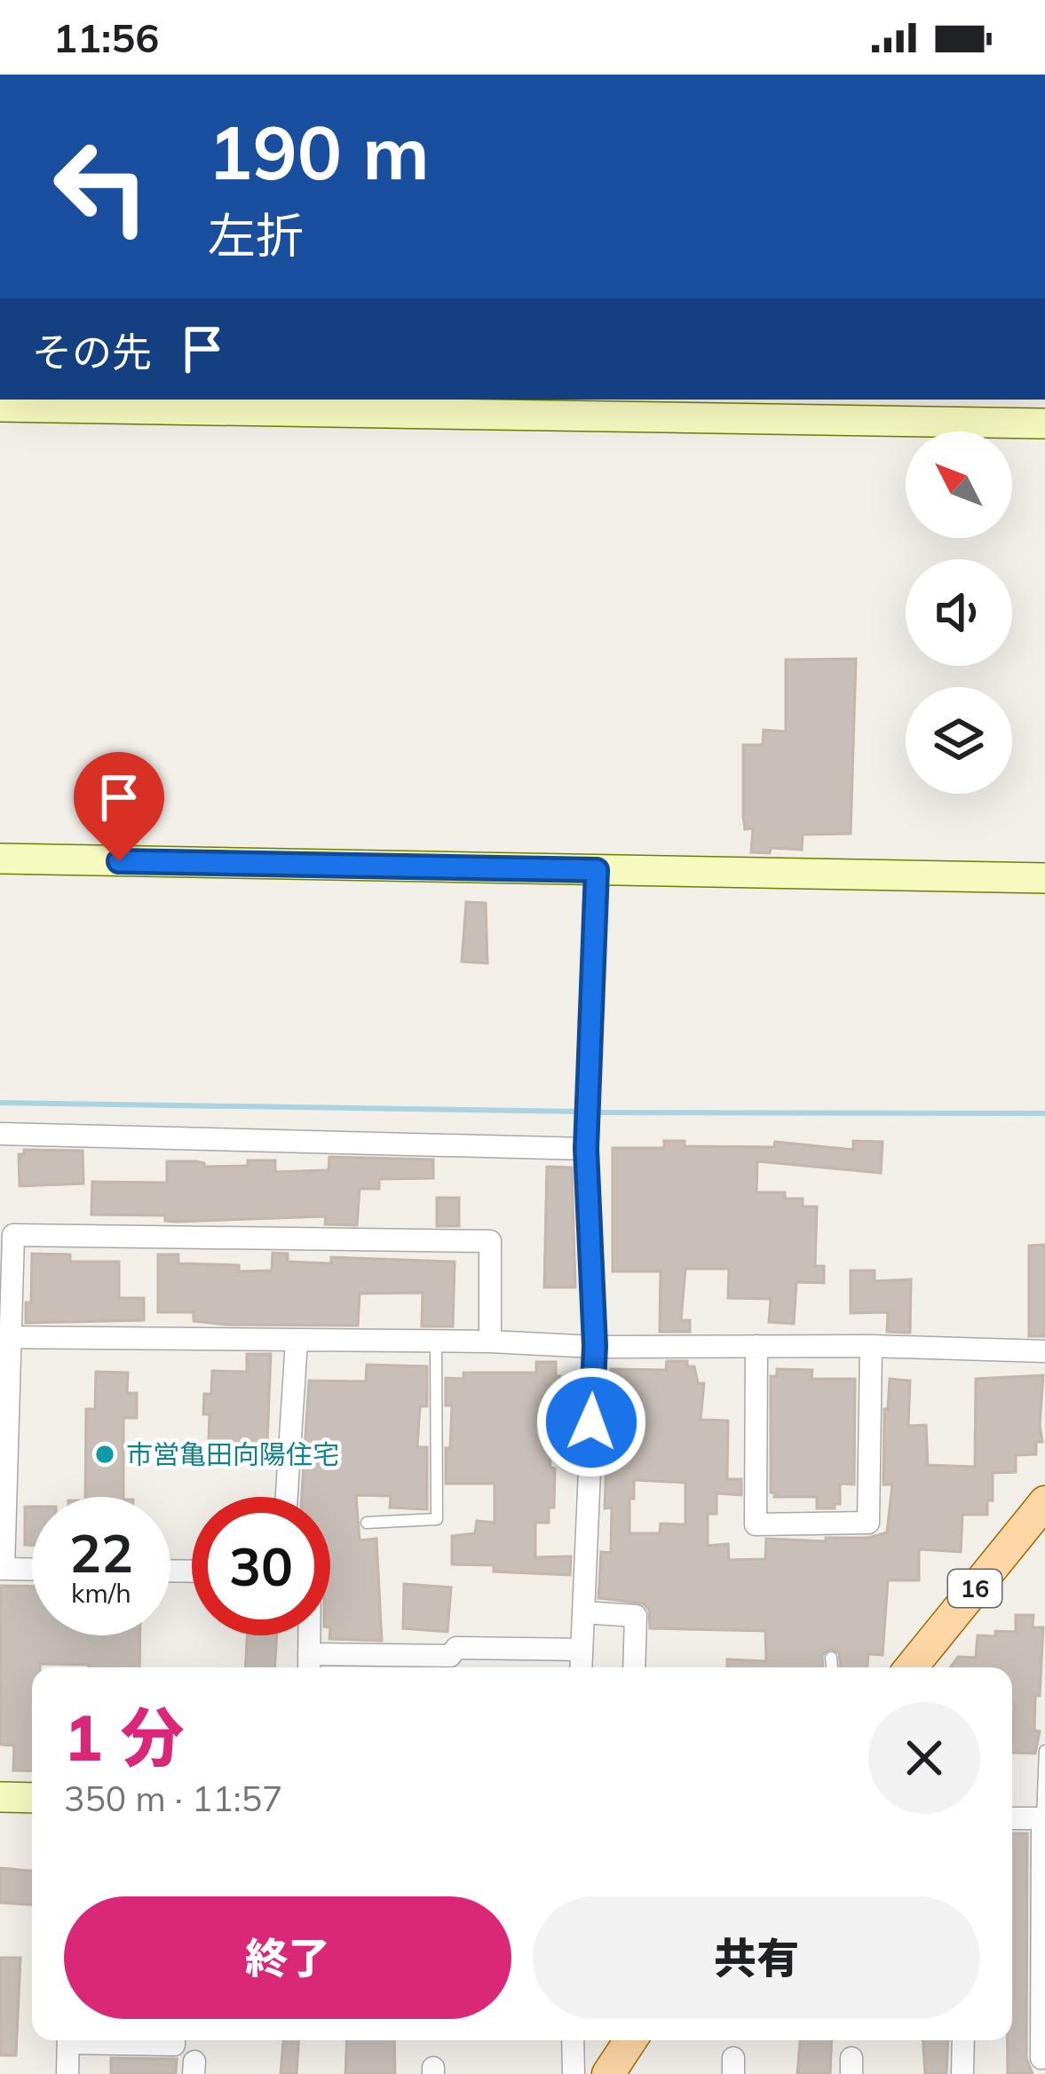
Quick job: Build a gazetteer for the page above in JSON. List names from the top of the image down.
{
  "streets": {
    "main road": ["16"]
  },
  "places": ["市営亀田向陽住宅"],
  "north": "top left",
  "page": {
    "status": "11:56",
    "turn": ["190 m", "左折"],
    "then": "その先",
    "speed": "22 km/h",
    "limit": "30",
    "heading": ["1 分", "350 m · 11:57"],
    "buttons": ["終了", "共有"]
  }
}
